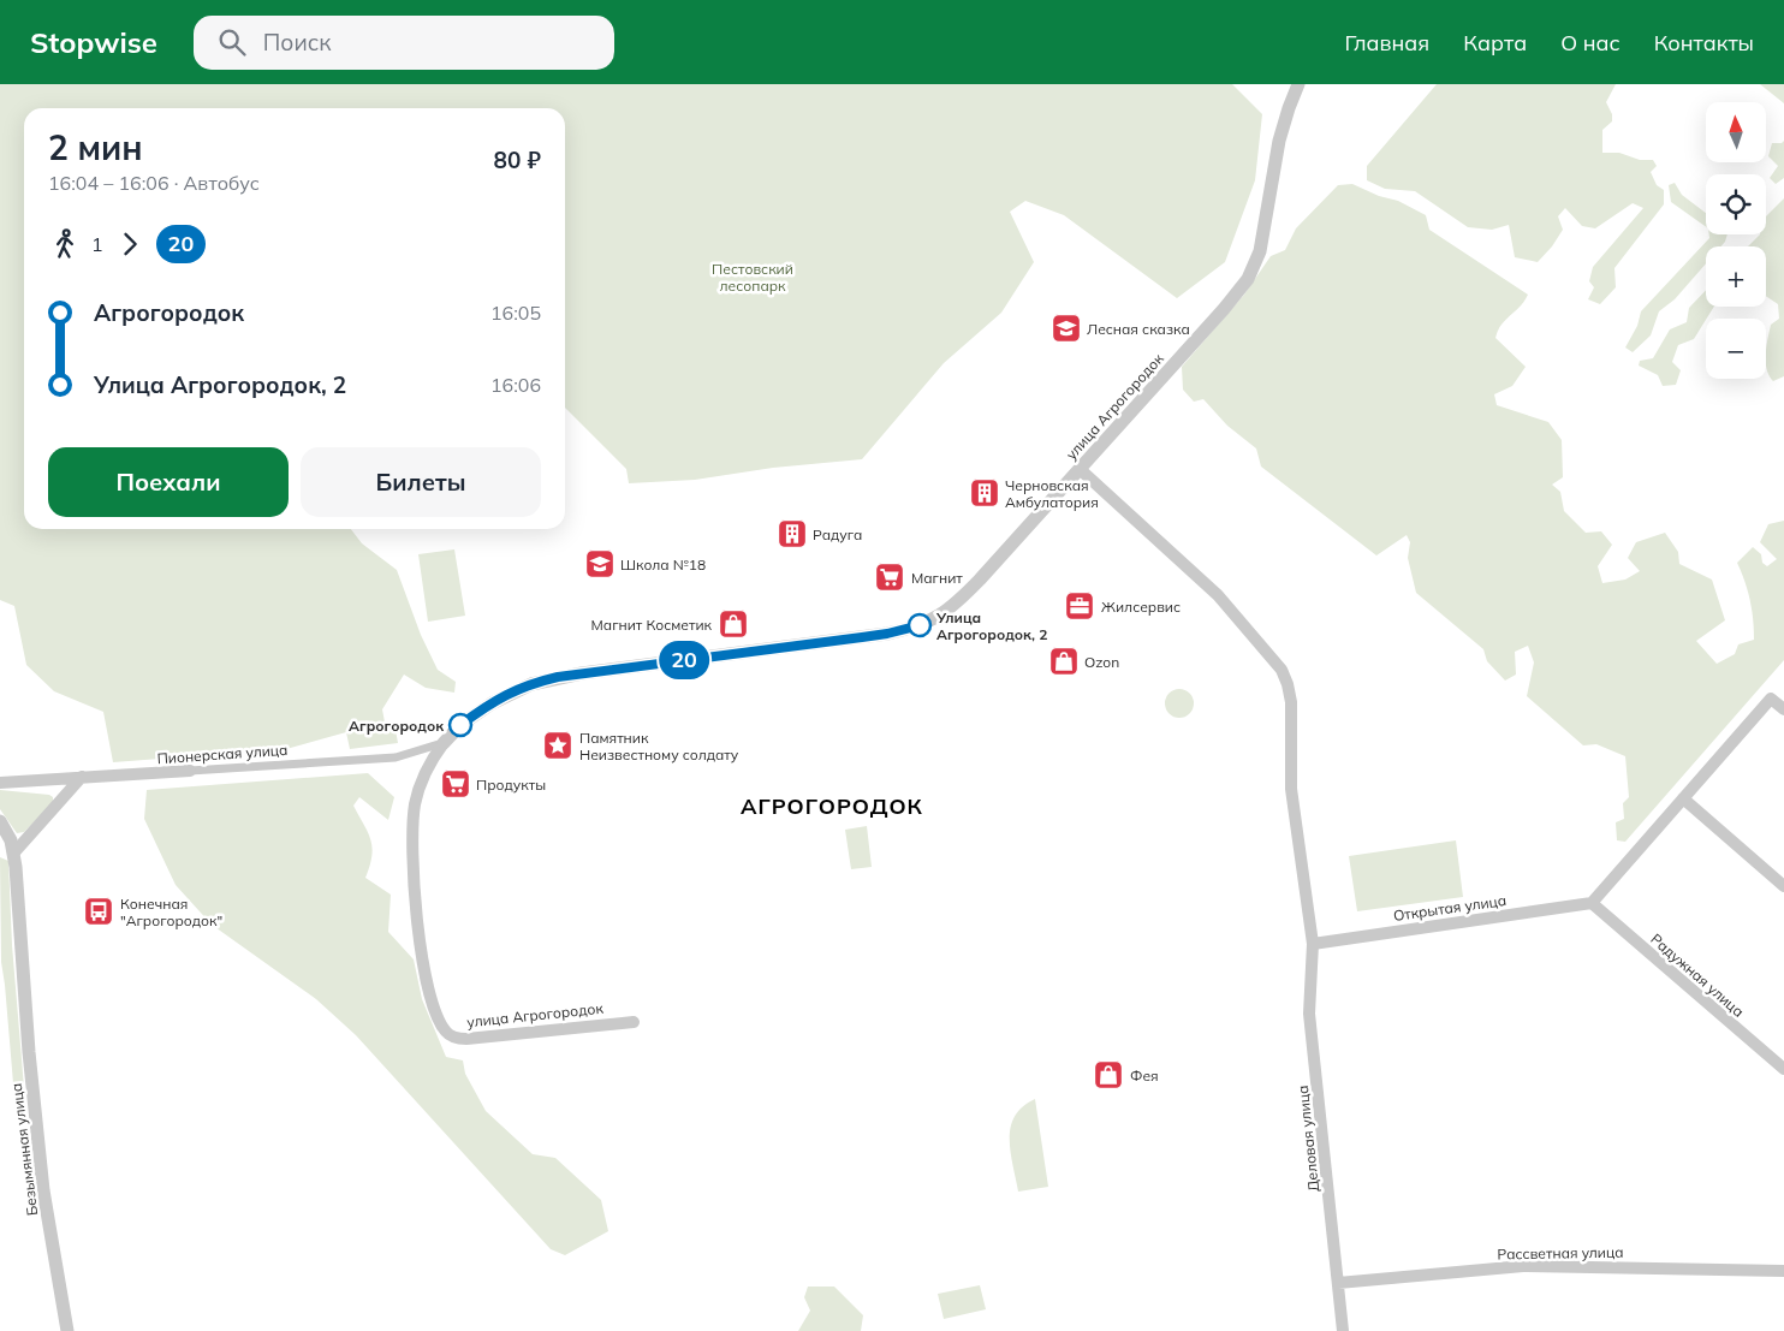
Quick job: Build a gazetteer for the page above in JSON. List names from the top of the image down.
{
  "streets": {
    "street": [
      "улица Агрогородок",
      "Пионерская улица",
      "Открытая улица",
      "Радужная улица",
      "Деловая улица",
      "Безымянная улица",
      "Рассветная улица"
    ]
  },
  "crossings": [
    ["улица Агрогородок", "Пионерская улица"],
    ["улица Агрогородок", "Деловая улица"],
    ["Открытая улица", "Радужная улица"],
    ["Открытая улица", "Деловая улица"],
    ["Деловая улица", "Рассветная улица"]
  ],
  "districts": ["АГРОГОРОДОК"],
  "parks": ["Пестовский лесопарк"],
  "places": {
    "school or university": ["Лесная сказка", "Школа №18"],
    "building": ["Черновская Амбулатория", "Радуга"],
    "supermarket": ["Магнит", "Продукты"],
    "office": ["Жилсервис"],
    "shop": ["Магнит Косметик", "Ozon", "Фея"],
    "other": ["Улица Агрогородок, 2", "Агрогородок"],
    "place": ["Памятник Неизвестному солдату"],
    "bus stop": ["Конечная \"Агрогородок\""]
  },
  "lines": ["bus line 20"],
  "north": "top",
  "page": {
    "header": "Stopwise",
    "search": "Поиск",
    "nav": [
      "Главная",
      "Карта",
      "О нас",
      "Контакты"
    ],
    "on_map": "20",
    "map_buttons": ["+", "−"],
    "heading": ["2 мин", "16:04 – 16:06 · Автобус", "80 ₽"],
    "legs": ["1", "20"],
    "list": [
      {
        "name": "Агрогородок",
        "value": "16:05"
      },
      {
        "name": "Улица Агрогородок, 2",
        "value": "16:06"
      }
    ],
    "buttons": ["Поехали", "Билеты"]
  }
}
